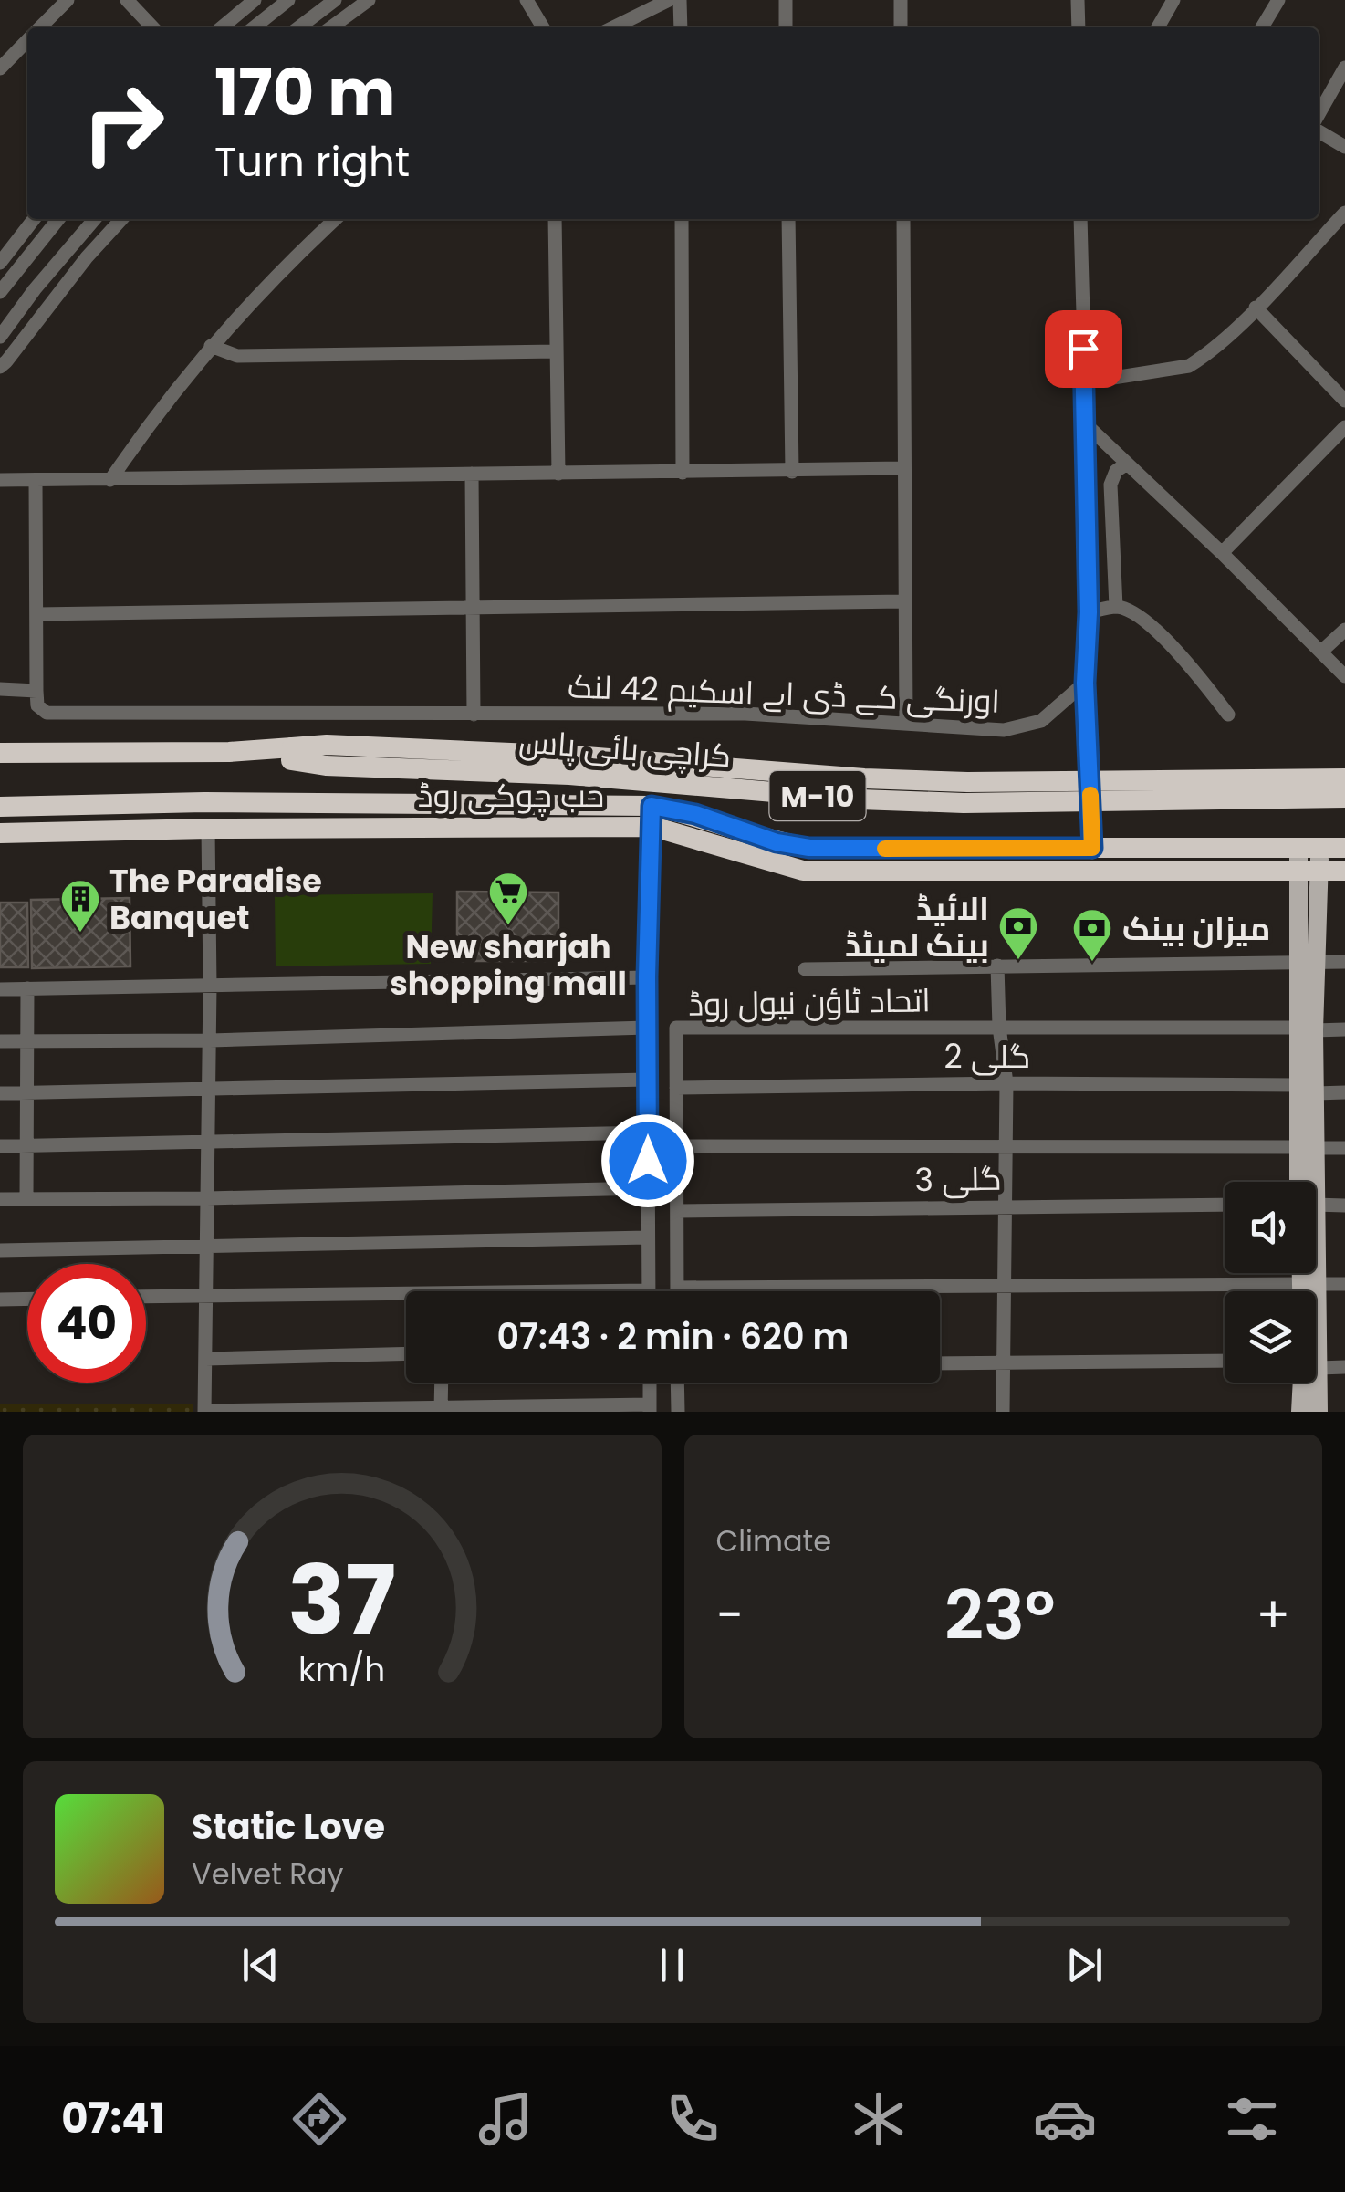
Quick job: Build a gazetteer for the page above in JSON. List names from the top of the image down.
{
  "streets": {
    "highway": ["کراچی بائی پاس", "حب چوکی روڈ", "M-10"],
    "street": [
      "اورنگی کے ڈی اے اسکیم 42 لنک",
      "اتحاد ٹاؤن نیول روڈ",
      "گلی 2",
      "گلی 3"
    ]
  },
  "crossings": [
    ["اتحاد ٹاؤن نیول روڈ", "گلی 2"],
    ["اتحاد ٹاؤن نیول روڈ", "گلی 3"]
  ],
  "places": {
    "supermarket": ["New sharjah shopping mall"],
    "building": ["The Paradise Banquet"],
    "bank": ["الائیڈ بینک لمیٹڈ", "میزان بینک"]
  },
  "page": {
    "turn": ["170 m", "Turn right"],
    "limit": "40",
    "trip": "07:43 · 2 min · 620 m",
    "tile": "Climate",
    "heat": ["−", "23°", "+"],
    "song": ["Static Love", "Velvet Ray"],
    "tabs": "07:41",
    "gauge": ["37", "km/h"]
  }
}
